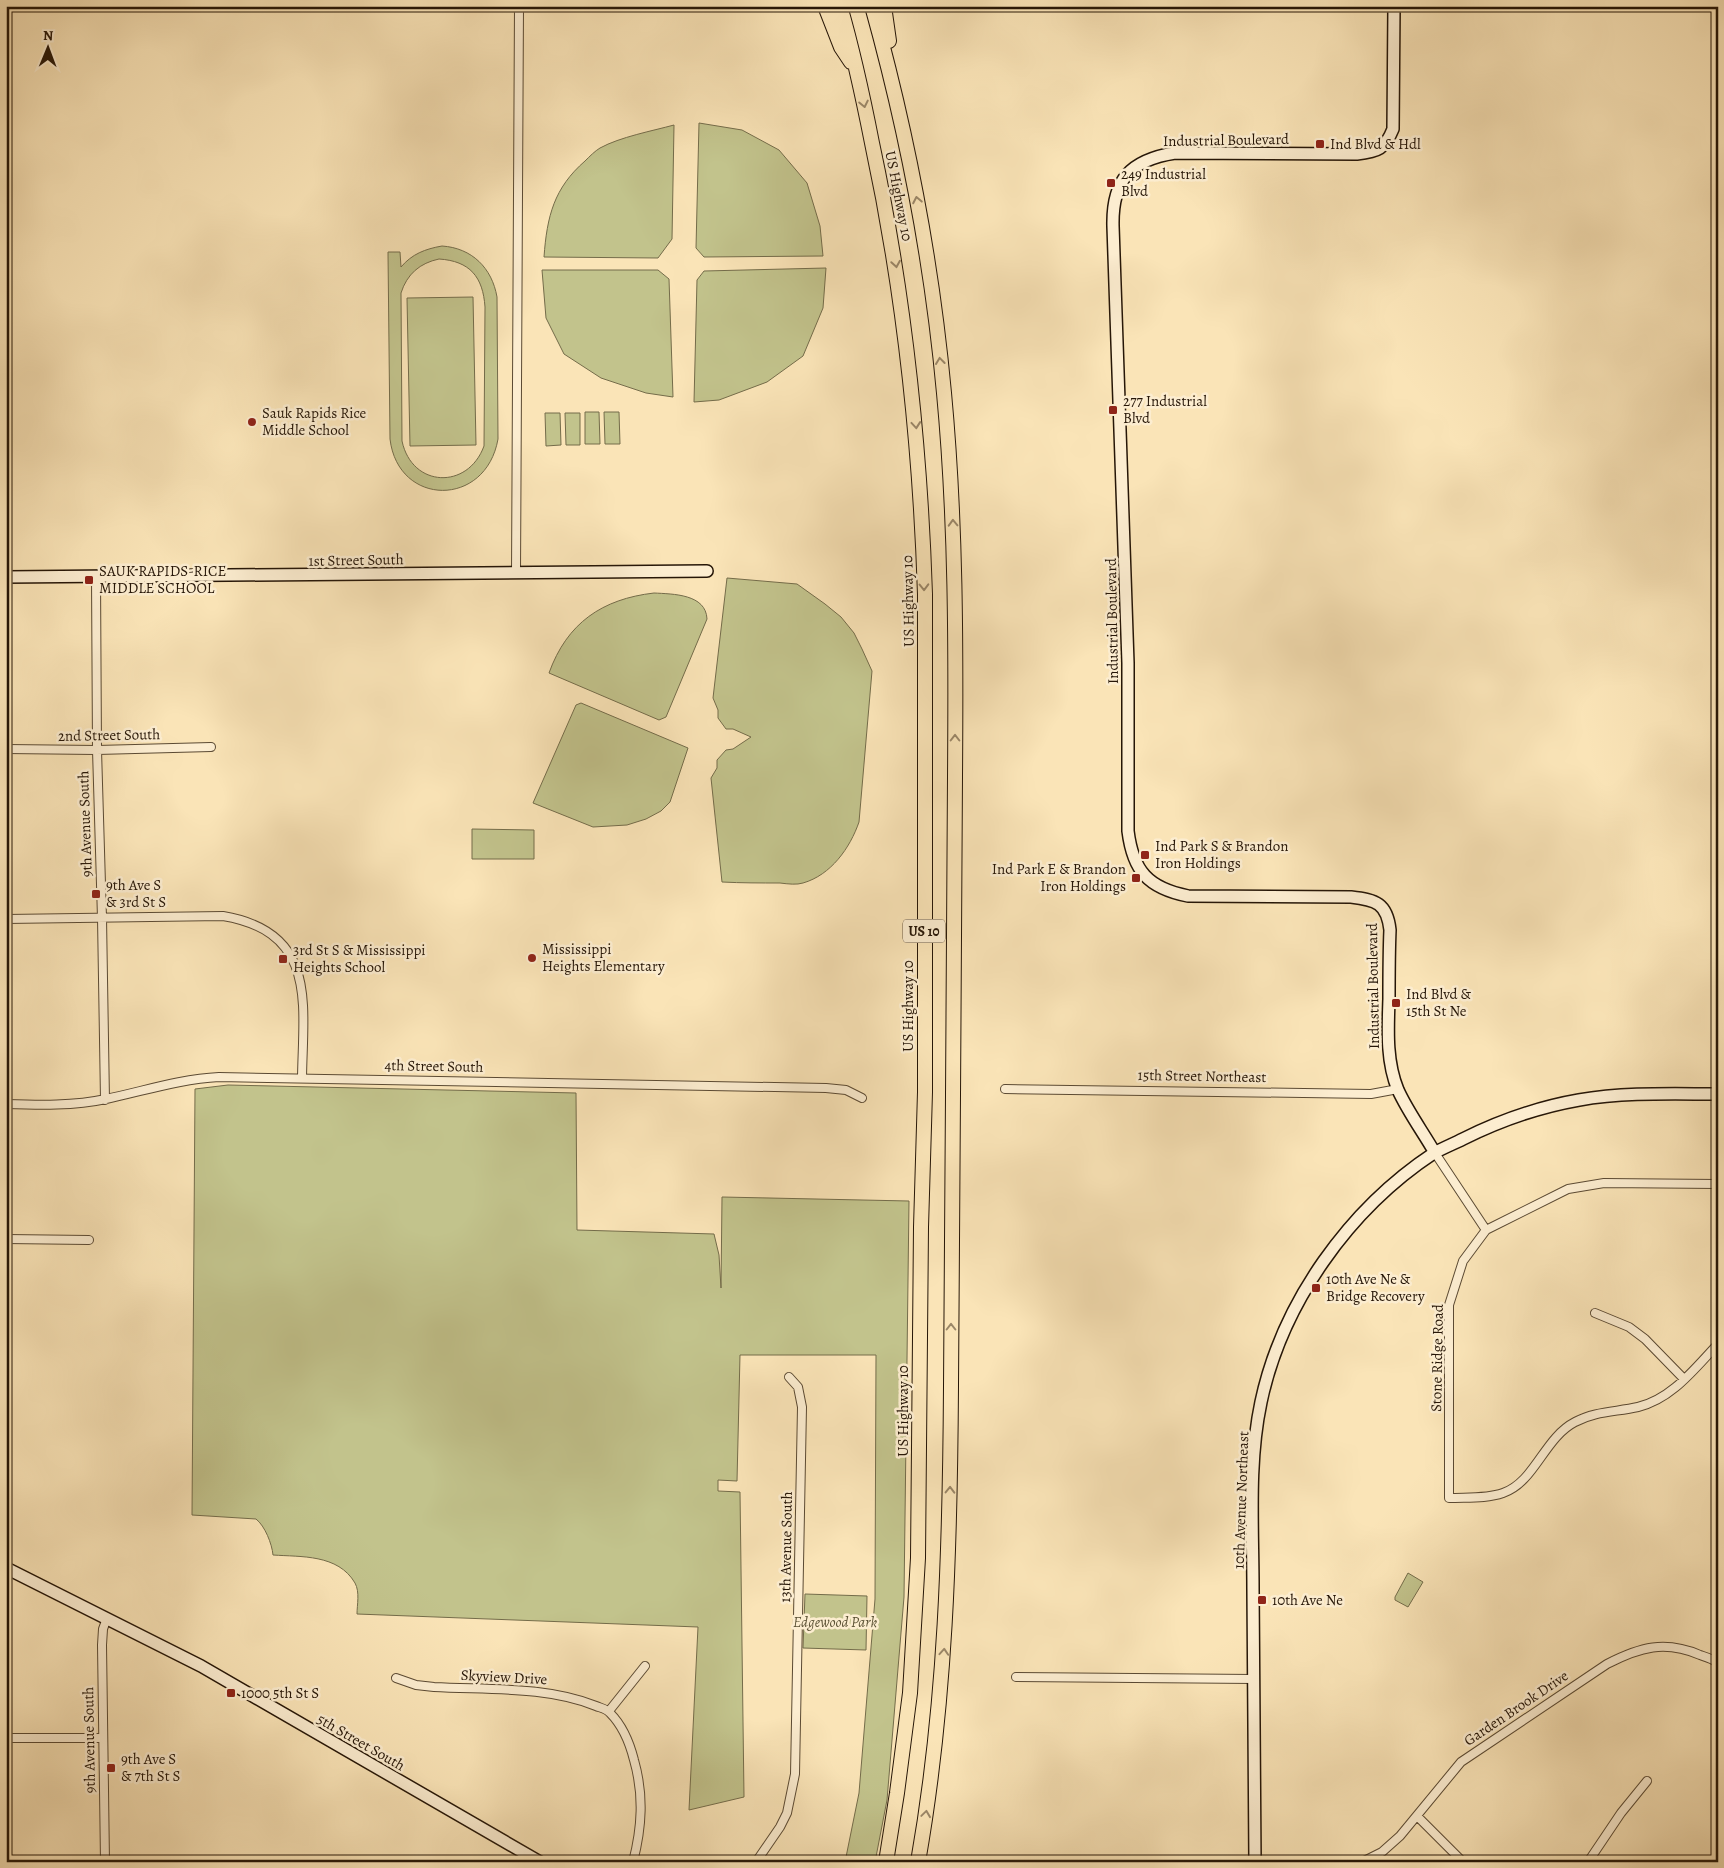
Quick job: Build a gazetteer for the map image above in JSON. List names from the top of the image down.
{
  "streets": {
    "highway": ["US Highway 10", "US 10"],
    "street": [
      "Industrial Boulevard",
      "1st Street South",
      "2nd Street South",
      "9th Avenue South",
      "4th Street South",
      "15th Street Northeast",
      "Stone Ridge Road",
      "10th Avenue Northeast",
      "13th Avenue South",
      "Skyview Drive",
      "Garden Brook Drive",
      "5th Street South"
    ]
  },
  "crossings": [
    ["Industrial Boulevard", "15th Street Northeast"],
    ["Industrial Boulevard", "Stone Ridge Road"],
    ["Industrial Boulevard", "10th Avenue Northeast"],
    ["1st Street South", "9th Avenue South"],
    ["2nd Street South", "9th Avenue South"],
    ["9th Avenue South", "4th Street South"],
    ["9th Avenue South", "5th Street South"]
  ],
  "parks": ["Edgewood Park"],
  "places": {
    "transit": [
      "Ind Blvd & Hdl",
      "249 Industrial Blvd",
      "277 Industrial Blvd",
      "SAUK RAPIDS-RICE MIDDLE SCHOOL",
      "Ind Park S & Brandon Iron Holdings",
      "Ind Park E & Brandon Iron Holdings",
      "9th Ave S & 3rd St S",
      "3rd St S & Mississippi Heights School",
      "Ind Blvd & 15th St Ne",
      "10th Ave Ne & Bridge Recovery",
      "10th Ave Ne",
      "1000 5th St S",
      "9th Ave S & 7th St S"
    ],
    "other": ["Sauk Rapids Rice Middle School", "Mississippi Heights Elementary"]
  },
  "north": "top"
}
